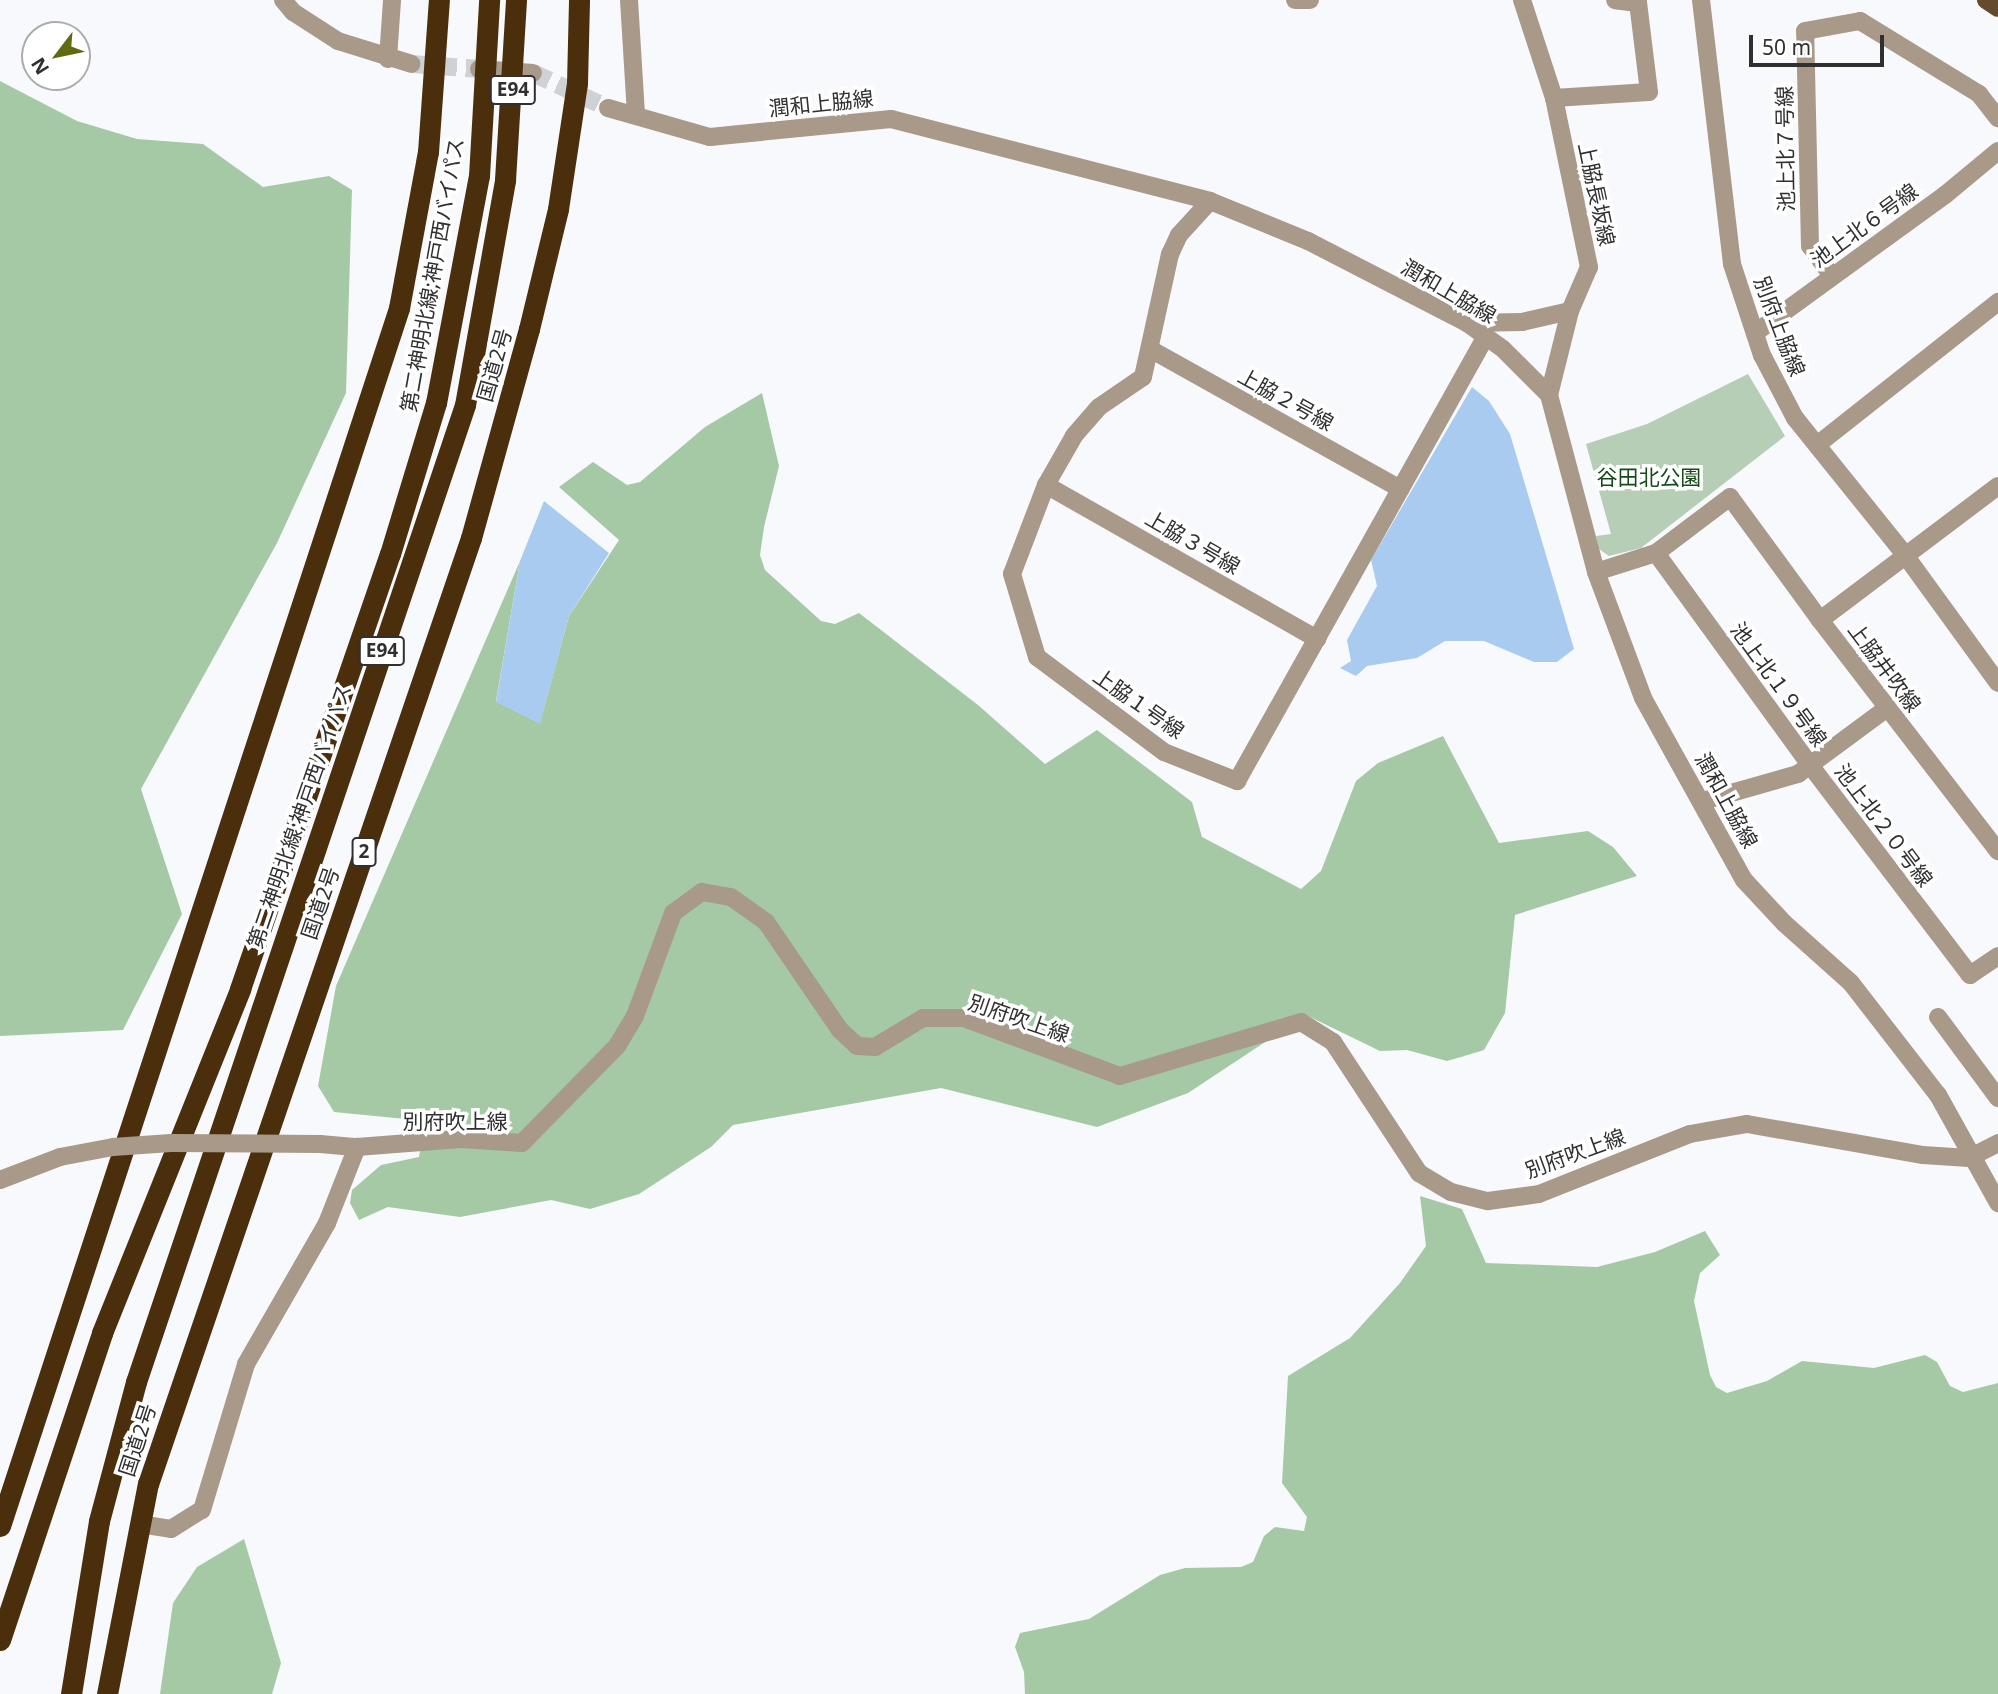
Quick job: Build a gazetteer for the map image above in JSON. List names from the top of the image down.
{
  "streets": {
    "highway": [
      "E94",
      "第二神明北線;神戸西バイパス",
      "国道2号",
      "2"
    ],
    "street": [
      "潤和上脇線",
      "池上北７号線",
      "上脇長坂線",
      "池上北６号線",
      "別府上脇線",
      "上脇２号線",
      "上脇３号線",
      "上脇井吹線",
      "池上北１９号線",
      "上脇１号線",
      "池上北２０号線",
      "別府吹上線"
    ]
  },
  "crossings": [
    ["潤和上脇線", "上脇長坂線"],
    ["潤和上脇線", "上脇１号線"],
    ["潤和上脇線", "池上北２０号線"],
    ["潤和上脇線", "別府吹上線"],
    ["池上北７号線", "池上北６号線"],
    ["池上北６号線", "別府上脇線"],
    ["別府上脇線", "上脇井吹線"],
    ["上脇２号線", "上脇１号線"],
    ["上脇３号線", "上脇１号線"],
    ["上脇井吹線", "池上北１９号線"],
    ["池上北１９号線", "池上北２０号線"]
  ],
  "parks": ["谷田北公園"],
  "scale_bar": "50 m",
  "north": "bottom left"
}
